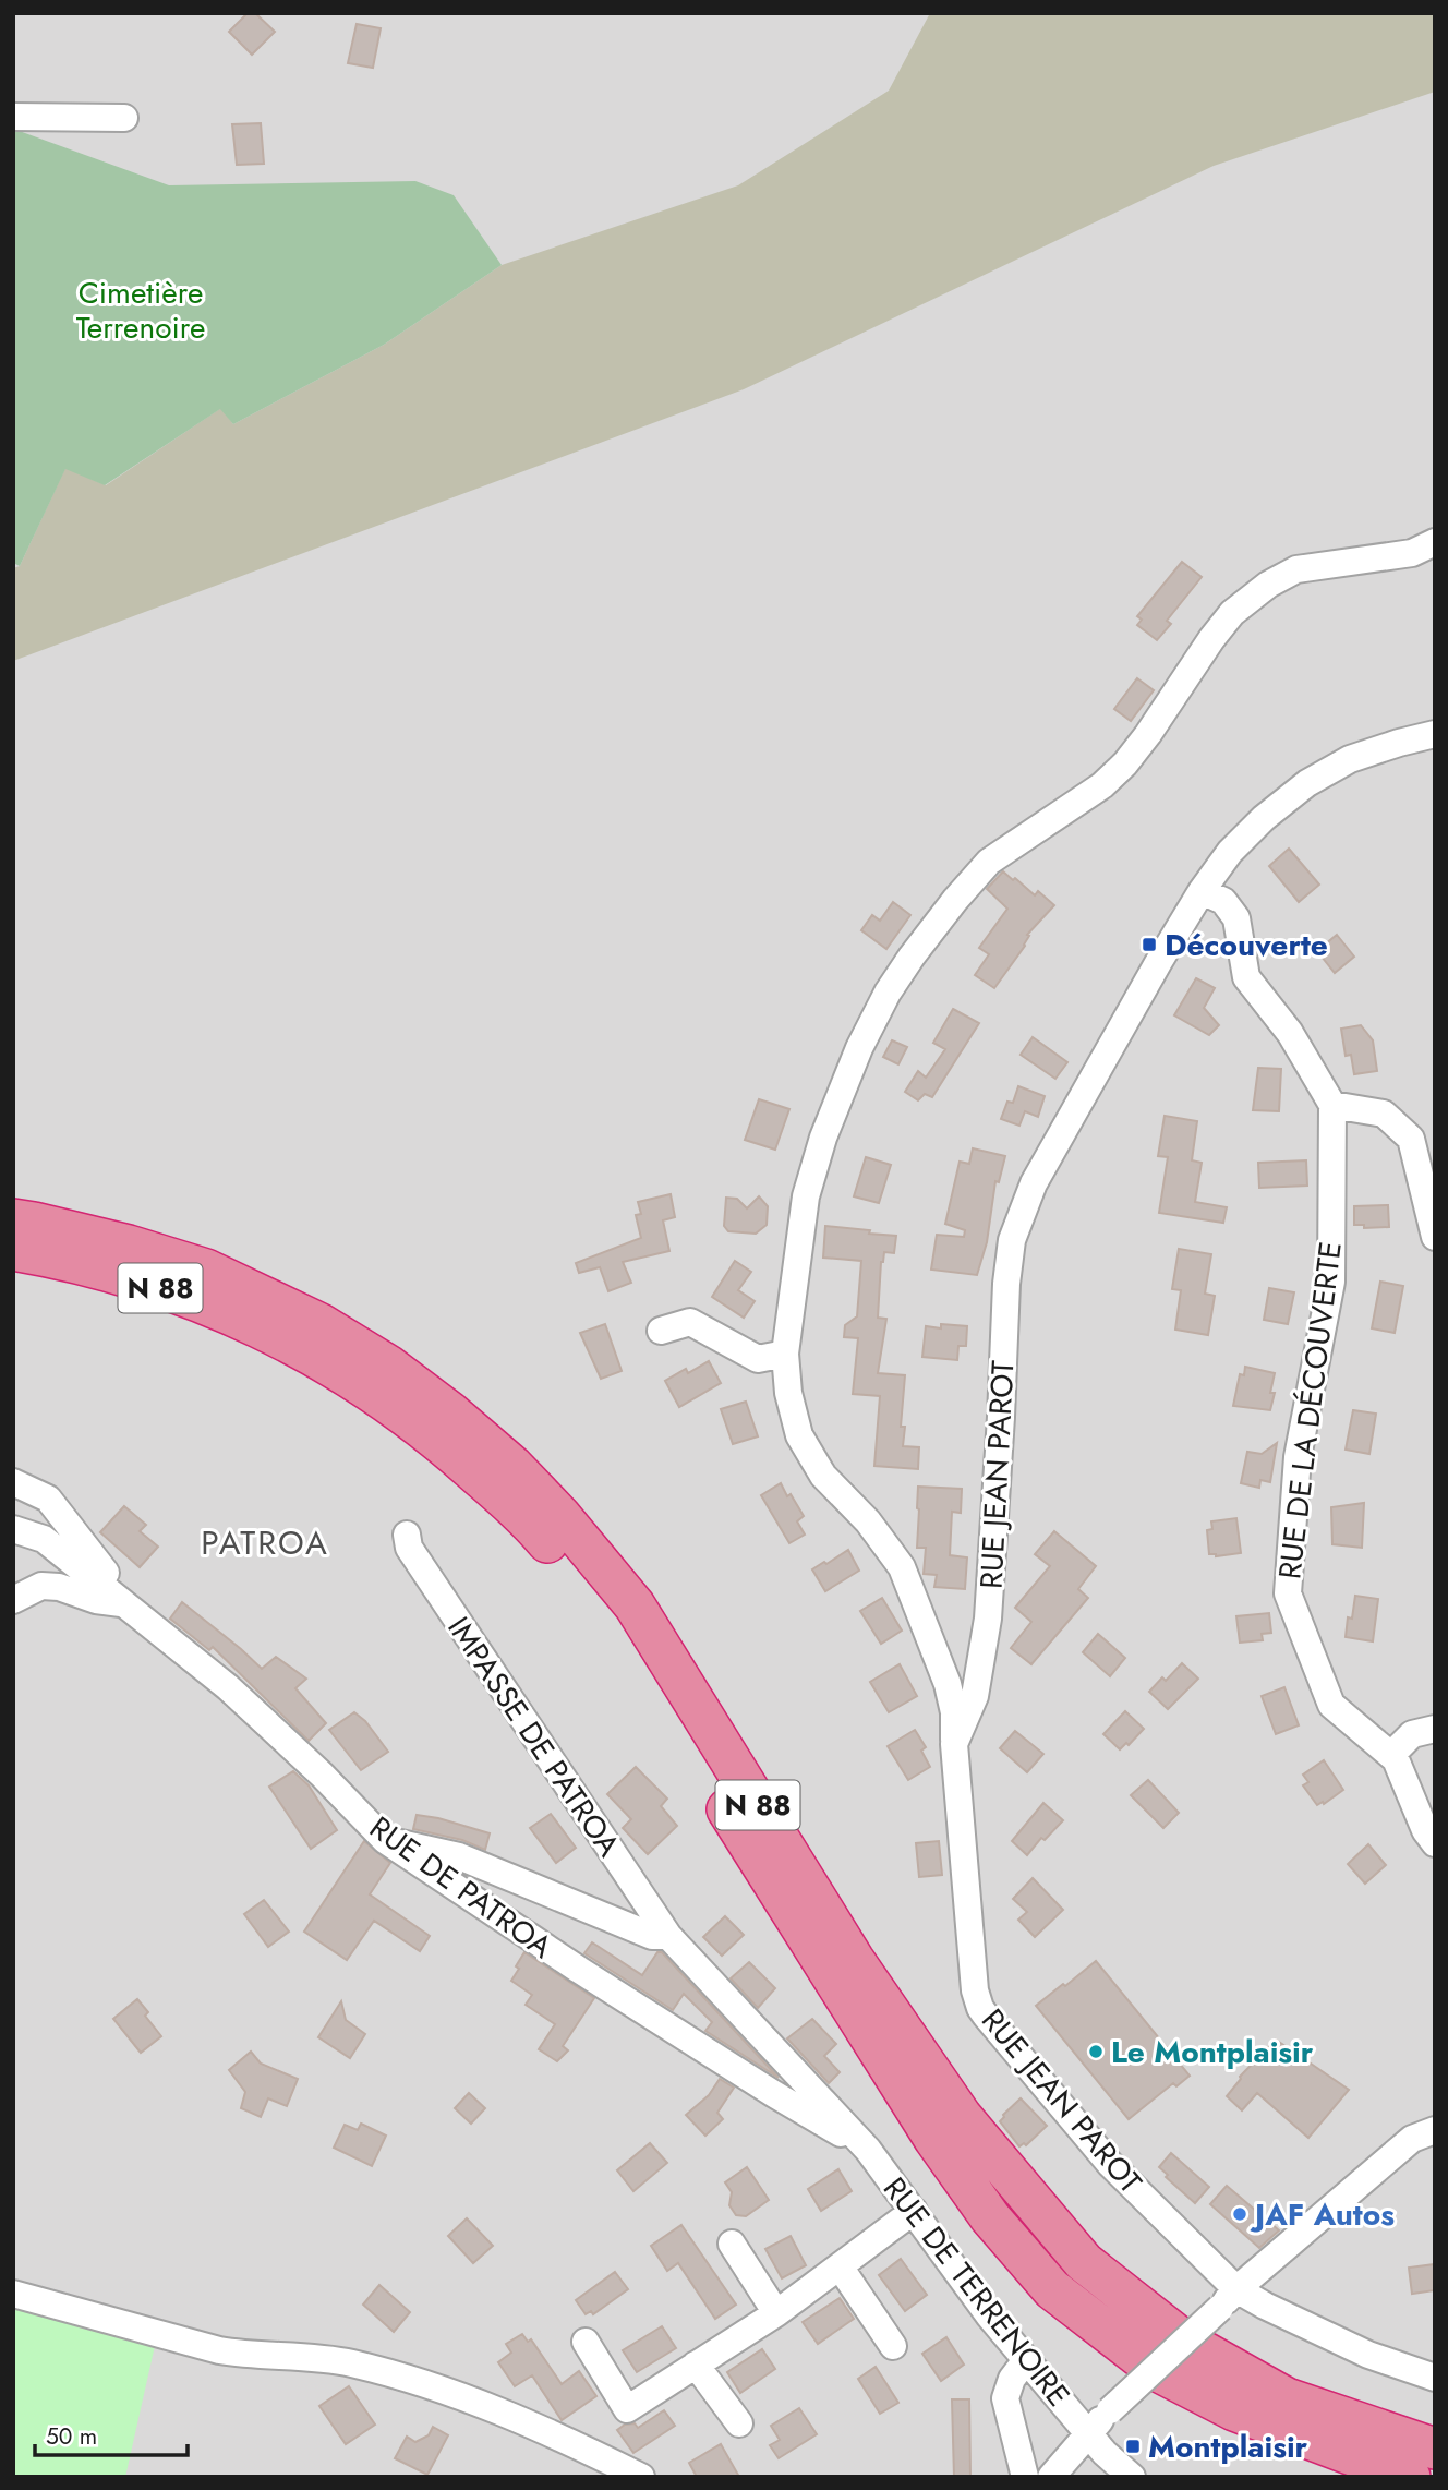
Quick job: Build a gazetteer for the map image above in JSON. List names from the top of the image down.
{
  "streets": {
    "highway": ["N 88"],
    "street": [
      "RUE DE LA DÉCOUVERTE",
      "RUE JEAN PAROT",
      "IMPASSE DE PATROA",
      "RUE DE PATROA",
      "RUE DE TERRENOIRE"
    ]
  },
  "crossings": [
    ["RUE JEAN PAROT", "RUE DE TERRENOIRE"],
    ["IMPASSE DE PATROA", "RUE DE PATROA"],
    ["IMPASSE DE PATROA", "RUE DE TERRENOIRE"],
    ["RUE DE PATROA", "RUE DE TERRENOIRE"]
  ],
  "districts": ["PATROA"],
  "parks": ["Cimetière Terrenoire"],
  "places": {
    "transit": ["Découverte", "Montplaisir"],
    "other": ["Le Montplaisir", "JAF Autos"]
  },
  "scale_bar": "50 m"
}
